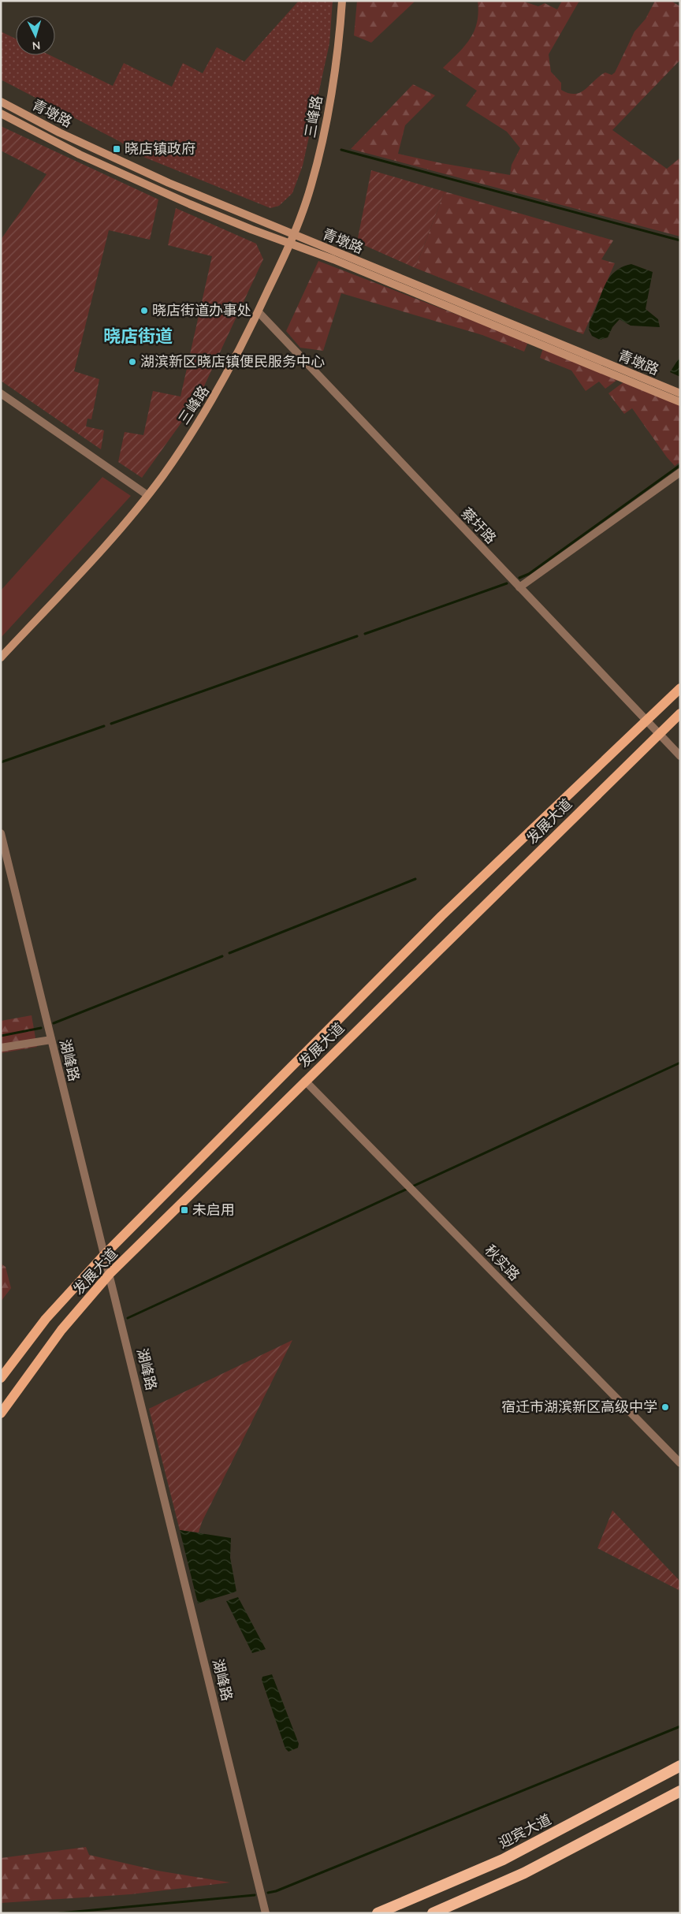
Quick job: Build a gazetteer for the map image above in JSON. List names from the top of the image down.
{
  "streets": {
    "highway": ["迎宾大道"],
    "main road": ["青墩路", "三峰路", "发展大道"],
    "street": ["蔡圩路", "湖峰路", "秋实路"]
  },
  "crossings": [
    ["青墩路", "三峰路"],
    ["三峰路", "蔡圩路"],
    ["蔡圩路", "发展大道"],
    ["发展大道", "湖峰路"],
    ["发展大道", "秋实路"]
  ],
  "districts": ["晓店街道"],
  "places": {
    "transit": ["晓店镇政府", "未启用"],
    "other": ["晓店街道办事处", "湖滨新区晓店镇便民服务中心", "宿迁市湖滨新区高级中学"]
  },
  "north": "bottom"
}
